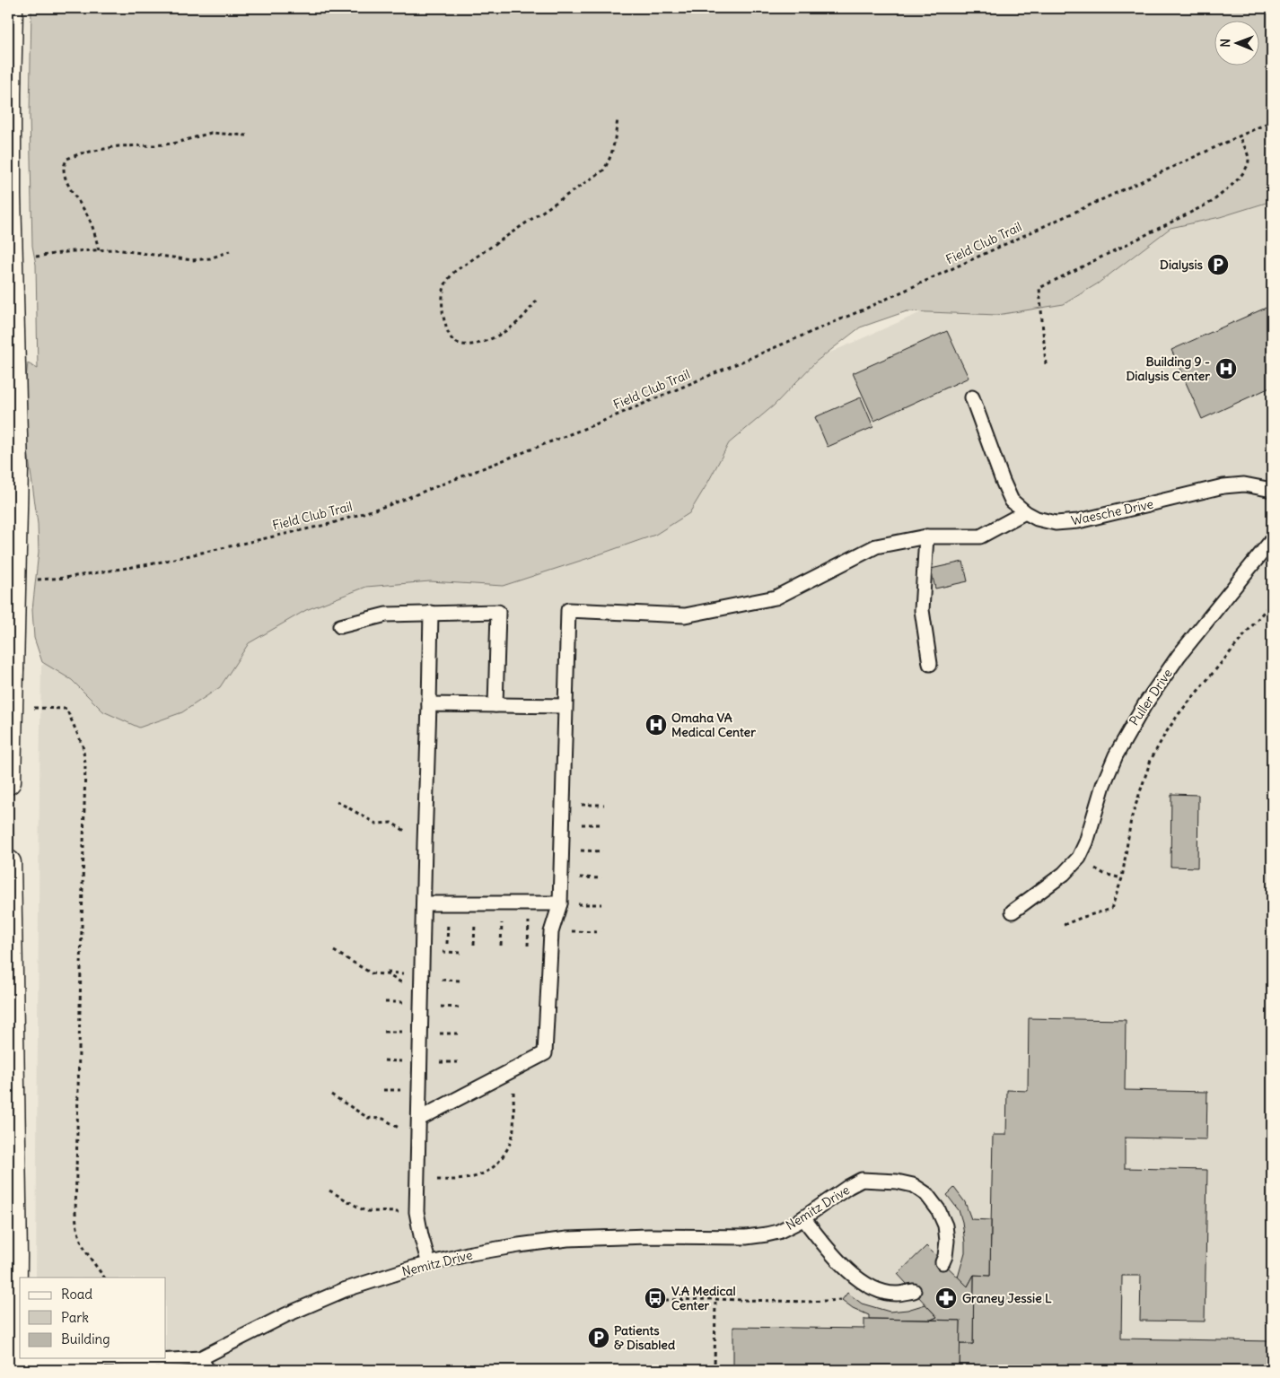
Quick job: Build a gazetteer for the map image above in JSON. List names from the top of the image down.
{
  "streets": {
    "lane": ["Waesche Drive", "Puller Drive", "Nemitz Drive"],
    "path": ["Field Club Trail"]
  },
  "places": {
    "parking": ["Dialysis", "Patients & Disabled"],
    "hospital": ["Building 9 - Dialysis Center", "Omaha VA Medical Center"],
    "bus stop": ["V.A Medical Center"],
    "pharmacy": ["Graney Jessie L"]
  },
  "legend": ["Road", "Park", "Building"],
  "north": "left"
}
